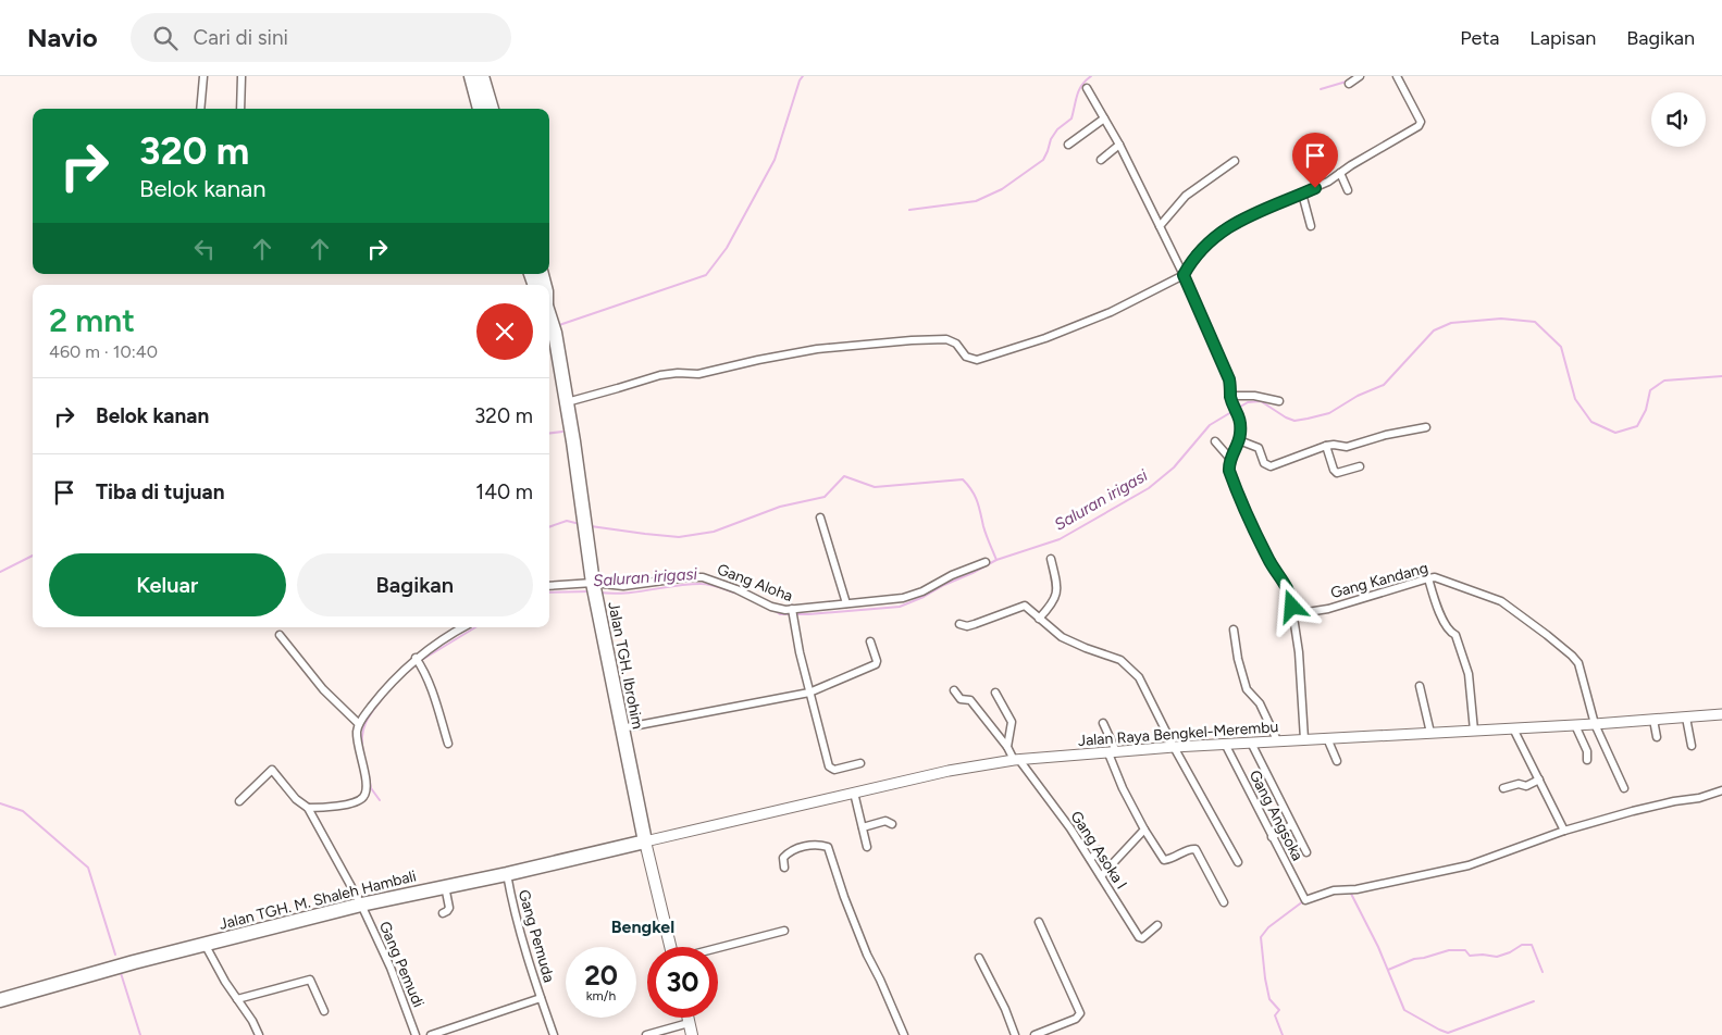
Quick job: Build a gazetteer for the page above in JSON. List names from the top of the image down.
{
  "streets": {
    "highway": ["Jalan TGH. Ibrohim", "Jalan TGH. M. Shaleh Hambali"],
    "street": [
      "Gang Kandang",
      "Gang Aloha",
      "Jalan Raya Bengkel-Merembu",
      "Gang Angsoka",
      "Gang Asoka I",
      "Gang Pemuda",
      "Gang Pemudi"
    ]
  },
  "crossings": [
    ["Gang Kandang", "Jalan Raya Bengkel-Merembu"],
    ["Gang Aloha", "Jalan TGH. Ibrohim"],
    ["Jalan TGH. Ibrohim", "Jalan Raya Bengkel-Merembu"],
    ["Jalan TGH. Ibrohim", "Jalan TGH. M. Shaleh Hambali"],
    ["Jalan Raya Bengkel-Merembu", "Gang Angsoka"],
    ["Jalan Raya Bengkel-Merembu", "Gang Asoka I"],
    ["Jalan Raya Bengkel-Merembu", "Jalan TGH. M. Shaleh Hambali"],
    ["Jalan TGH. M. Shaleh Hambali", "Gang Pemuda"],
    ["Jalan TGH. M. Shaleh Hambali", "Gang Pemudi"]
  ],
  "districts": ["Bengkel"],
  "water": ["Saluran irigasi"],
  "page": {
    "header": "Navio",
    "search": "Cari di sini",
    "nav": ["Peta", "Lapisan", "Bagikan"],
    "turn": ["320 m", "Belok kanan"],
    "heading": ["2 mnt", "460 m · 10:40"],
    "list": [
      {
        "name": "Belok kanan",
        "value": "320 m"
      },
      {
        "name": "Tiba di tujuan",
        "value": "140 m"
      }
    ],
    "buttons": ["Keluar", "Bagikan"],
    "speed": "20 km/h",
    "limit": "30"
  }
}
